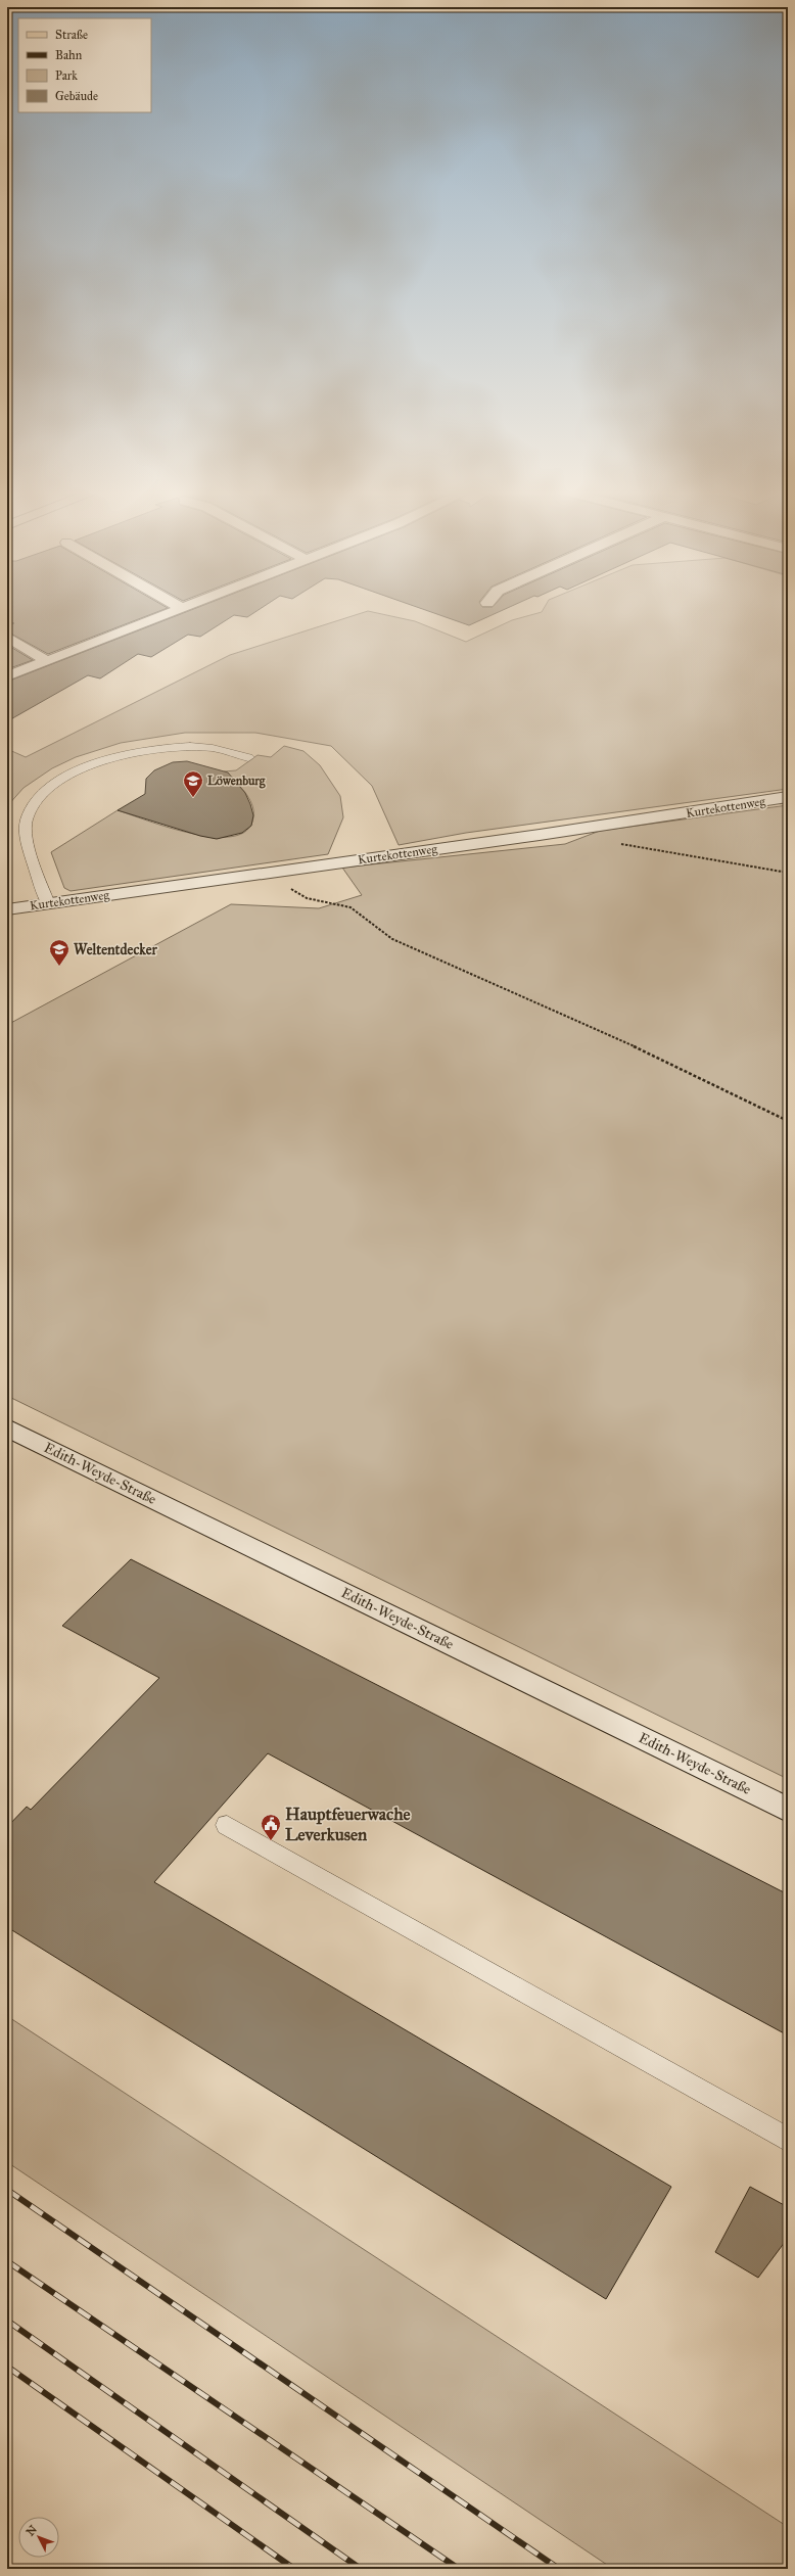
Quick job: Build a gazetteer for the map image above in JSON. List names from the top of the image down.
{
  "streets": {
    "street": ["Kurtekottenweg", "Edith-Weyde-Straße"]
  },
  "places": {
    "school or university": ["Löwenburg", "Weltentdecker"],
    "public building": ["Hauptfeuerwache Leverkusen"]
  },
  "legend": [
    "Straße",
    "Bahn",
    "Park",
    "Gebäude"
  ],
  "north": "top left"
}
